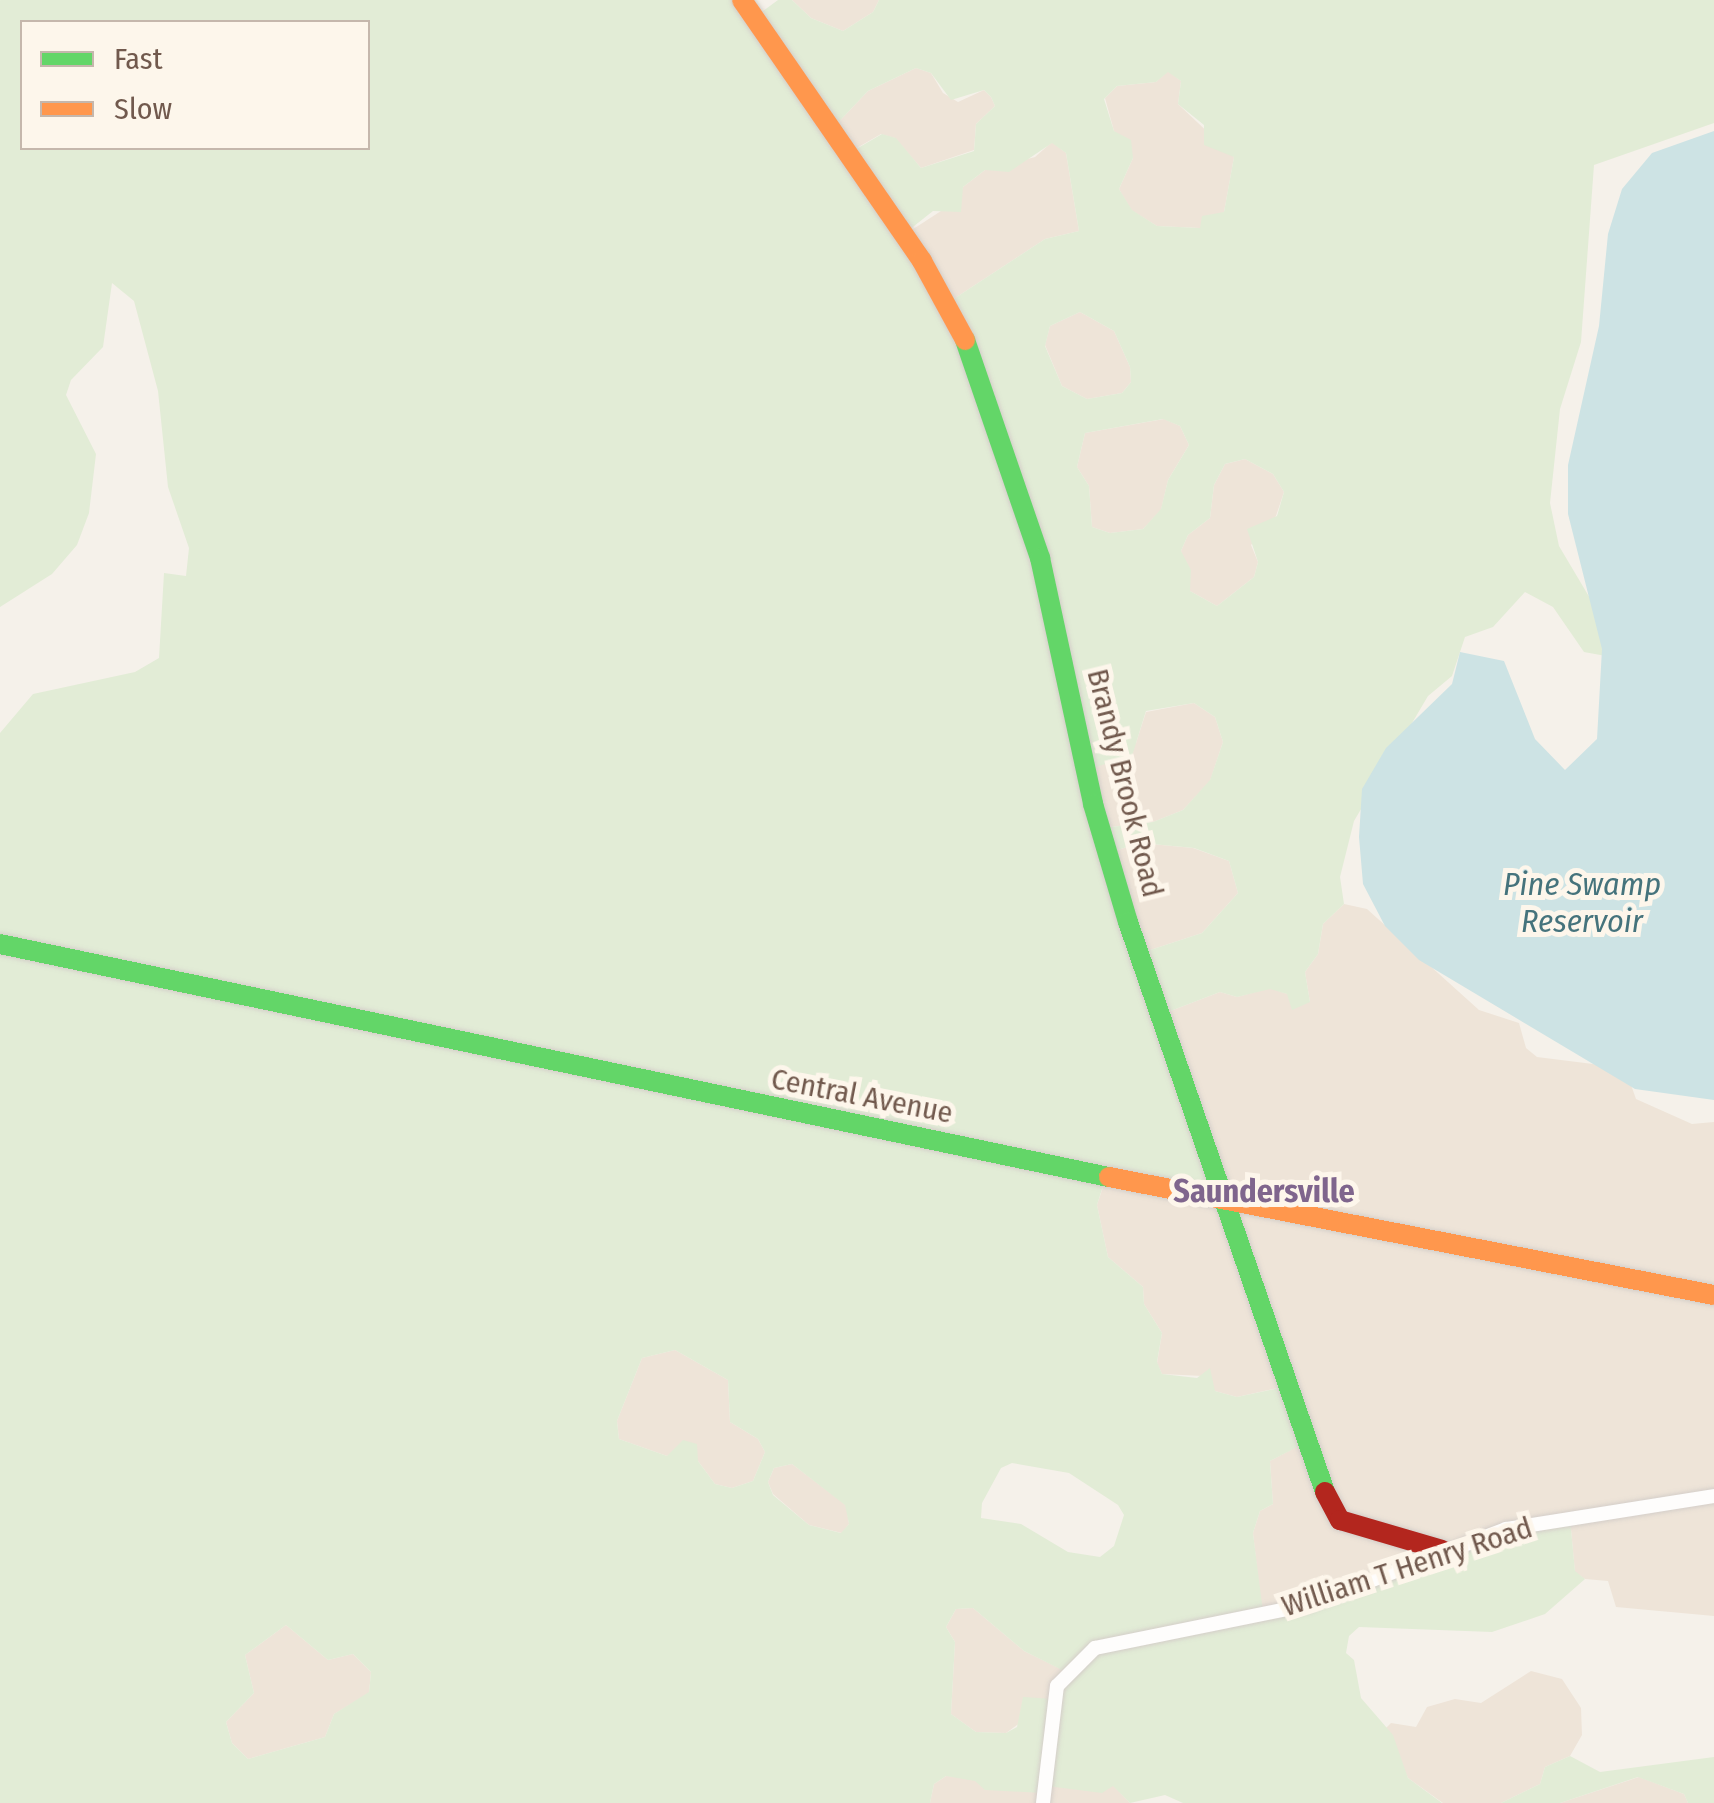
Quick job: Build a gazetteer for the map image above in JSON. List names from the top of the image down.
{
  "streets": {
    "street": ["Brandy Brook Road", "Central Avenue", "William T Henry Road"]
  },
  "crossings": [
    ["Brandy Brook Road", "Central Avenue"],
    ["Brandy Brook Road", "William T Henry Road"]
  ],
  "districts": ["Saundersville"],
  "water": ["Pine Swamp Reservoir"],
  "legend": ["Fast", "Slow"]
}
